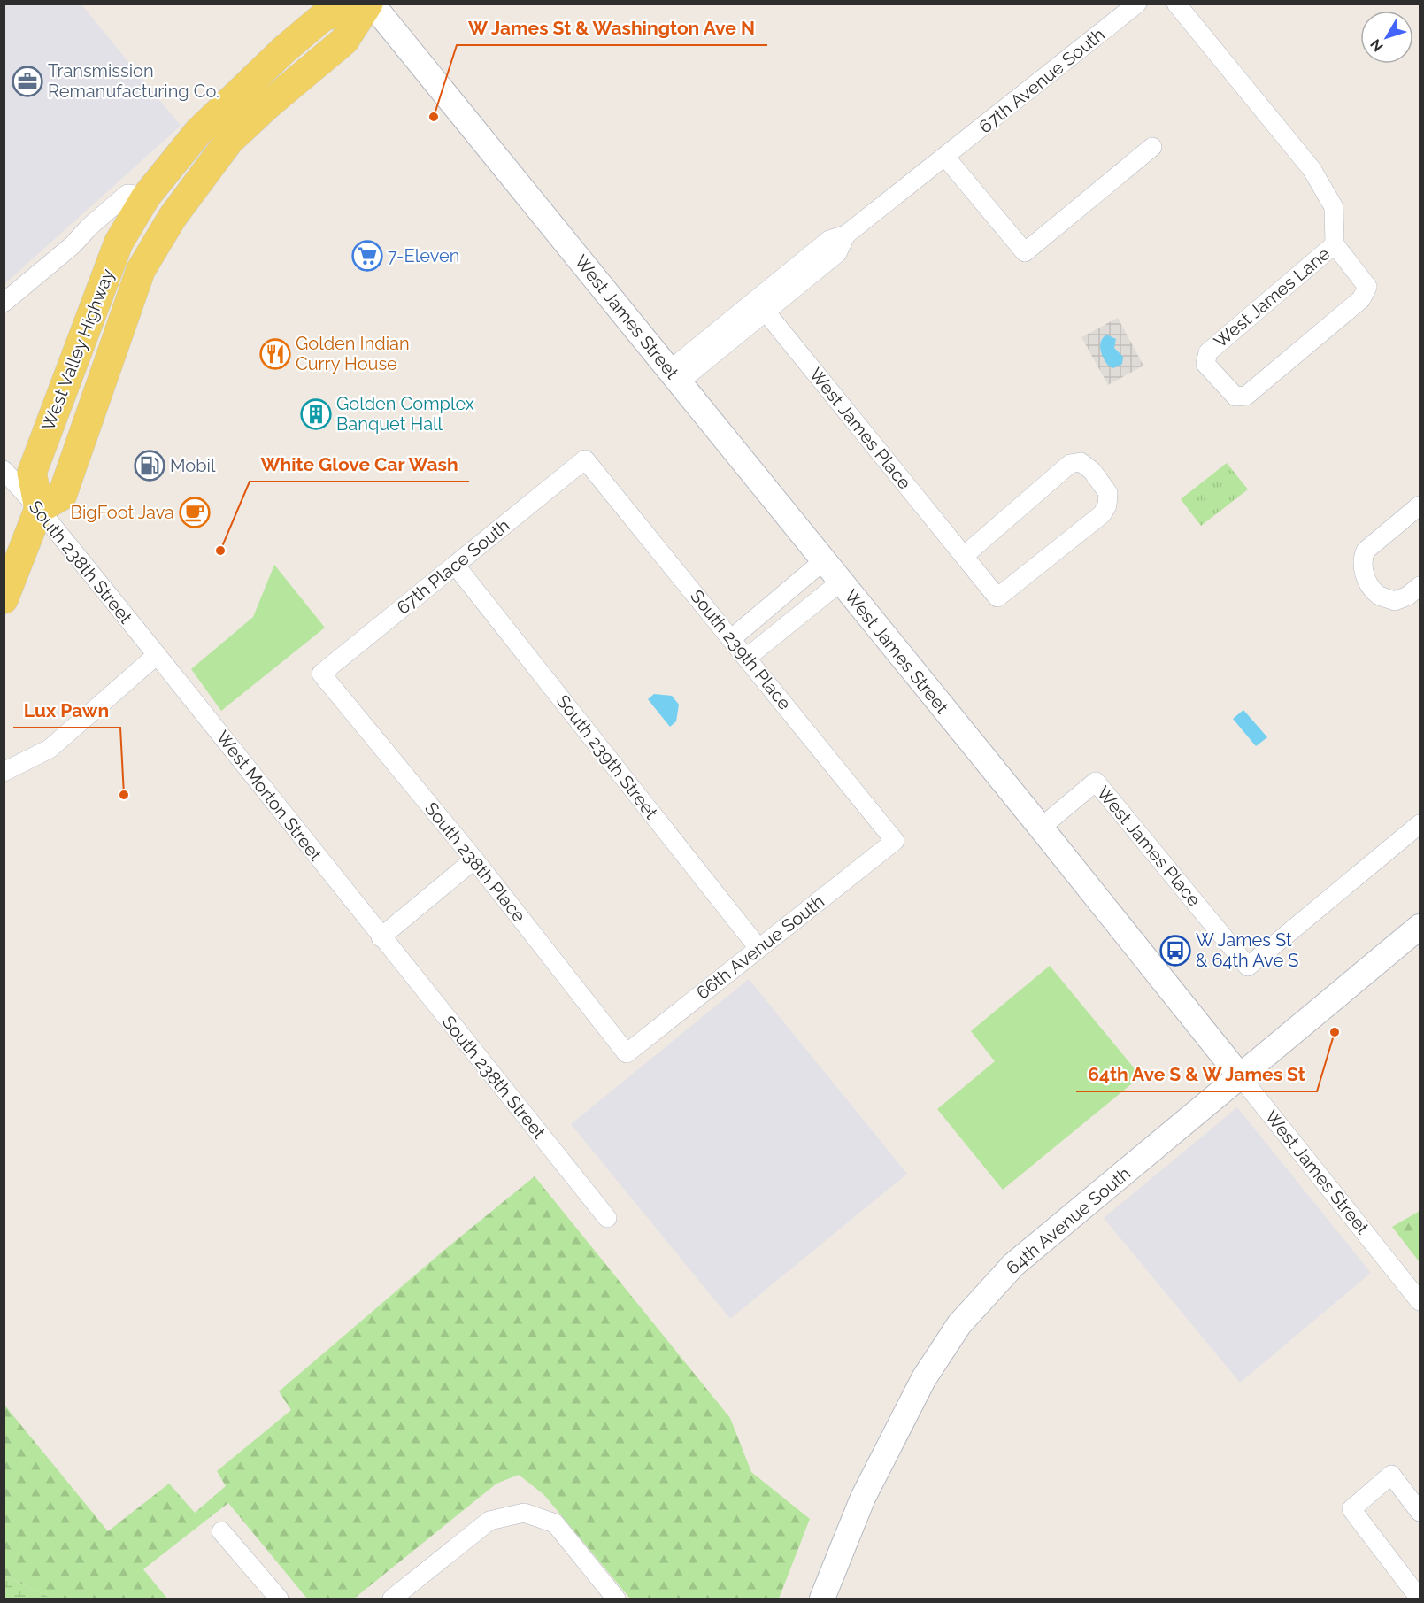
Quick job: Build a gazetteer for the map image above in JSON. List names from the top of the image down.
{
  "streets": {
    "main road": ["West Valley Highway"],
    "street": [
      "67th Avenue South",
      "West James Lane",
      "West James Street",
      "West James Place",
      "South 238th Street",
      "67th Place South",
      "South 239th Place",
      "South 239th Street",
      "West Morton Street",
      "South 238th Place",
      "66th Avenue South",
      "64th Avenue South"
    ]
  },
  "crossings": [
    ["West James Street", "West Valley Highway"],
    ["West James Street", "West James Place"],
    ["West James Street", "64th Avenue South"],
    ["West Valley Highway", "South 238th Street"],
    ["South 238th Street", "West Morton Street"],
    ["67th Place South", "South 239th Place"],
    ["67th Place South", "South 239th Street"],
    ["67th Place South", "South 238th Place"],
    ["South 239th Place", "66th Avenue South"],
    ["South 239th Street", "66th Avenue South"],
    ["South 238th Place", "66th Avenue South"]
  ],
  "places": {
    "office": ["Transmission Remanufacturing Co."],
    "other": [
      "W James St & Washington Ave N",
      "White Glove Car Wash",
      "Lux Pawn",
      "64th Ave S & W James St"
    ],
    "supermarket": ["7-Eleven"],
    "restaurant": ["Golden Indian Curry House"],
    "building": ["Golden Complex Banquet Hall"],
    "fuel station": ["Mobil"],
    "cafe": ["BigFoot Java"],
    "bus stop": ["W James St & 64th Ave S"]
  },
  "north": "bottom left"
}
